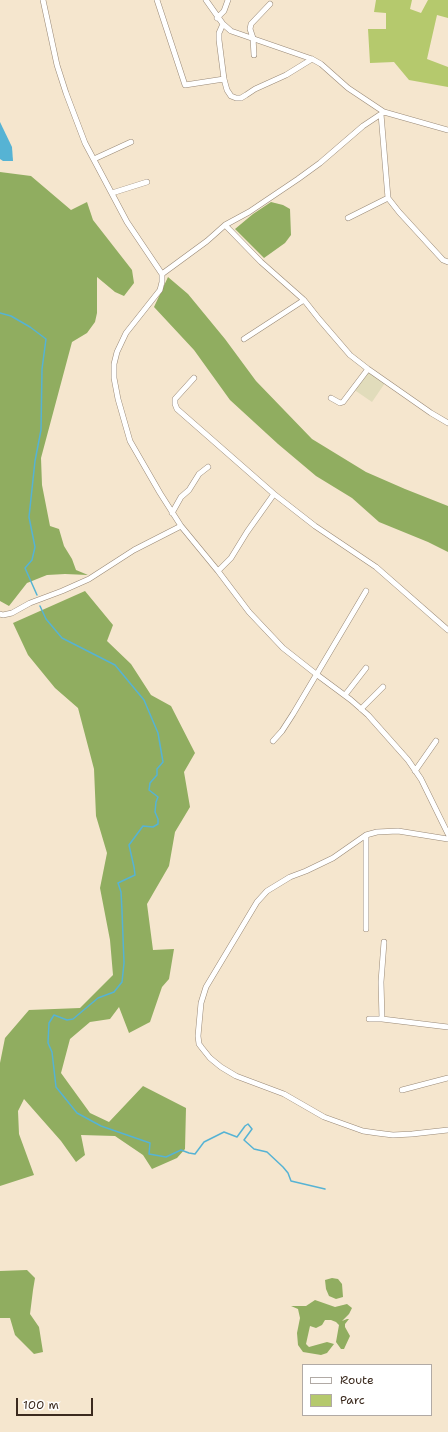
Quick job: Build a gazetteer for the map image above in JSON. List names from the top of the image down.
{
  "legend": ["Route", "Parc"],
  "scale_bar": "100 m"
}
